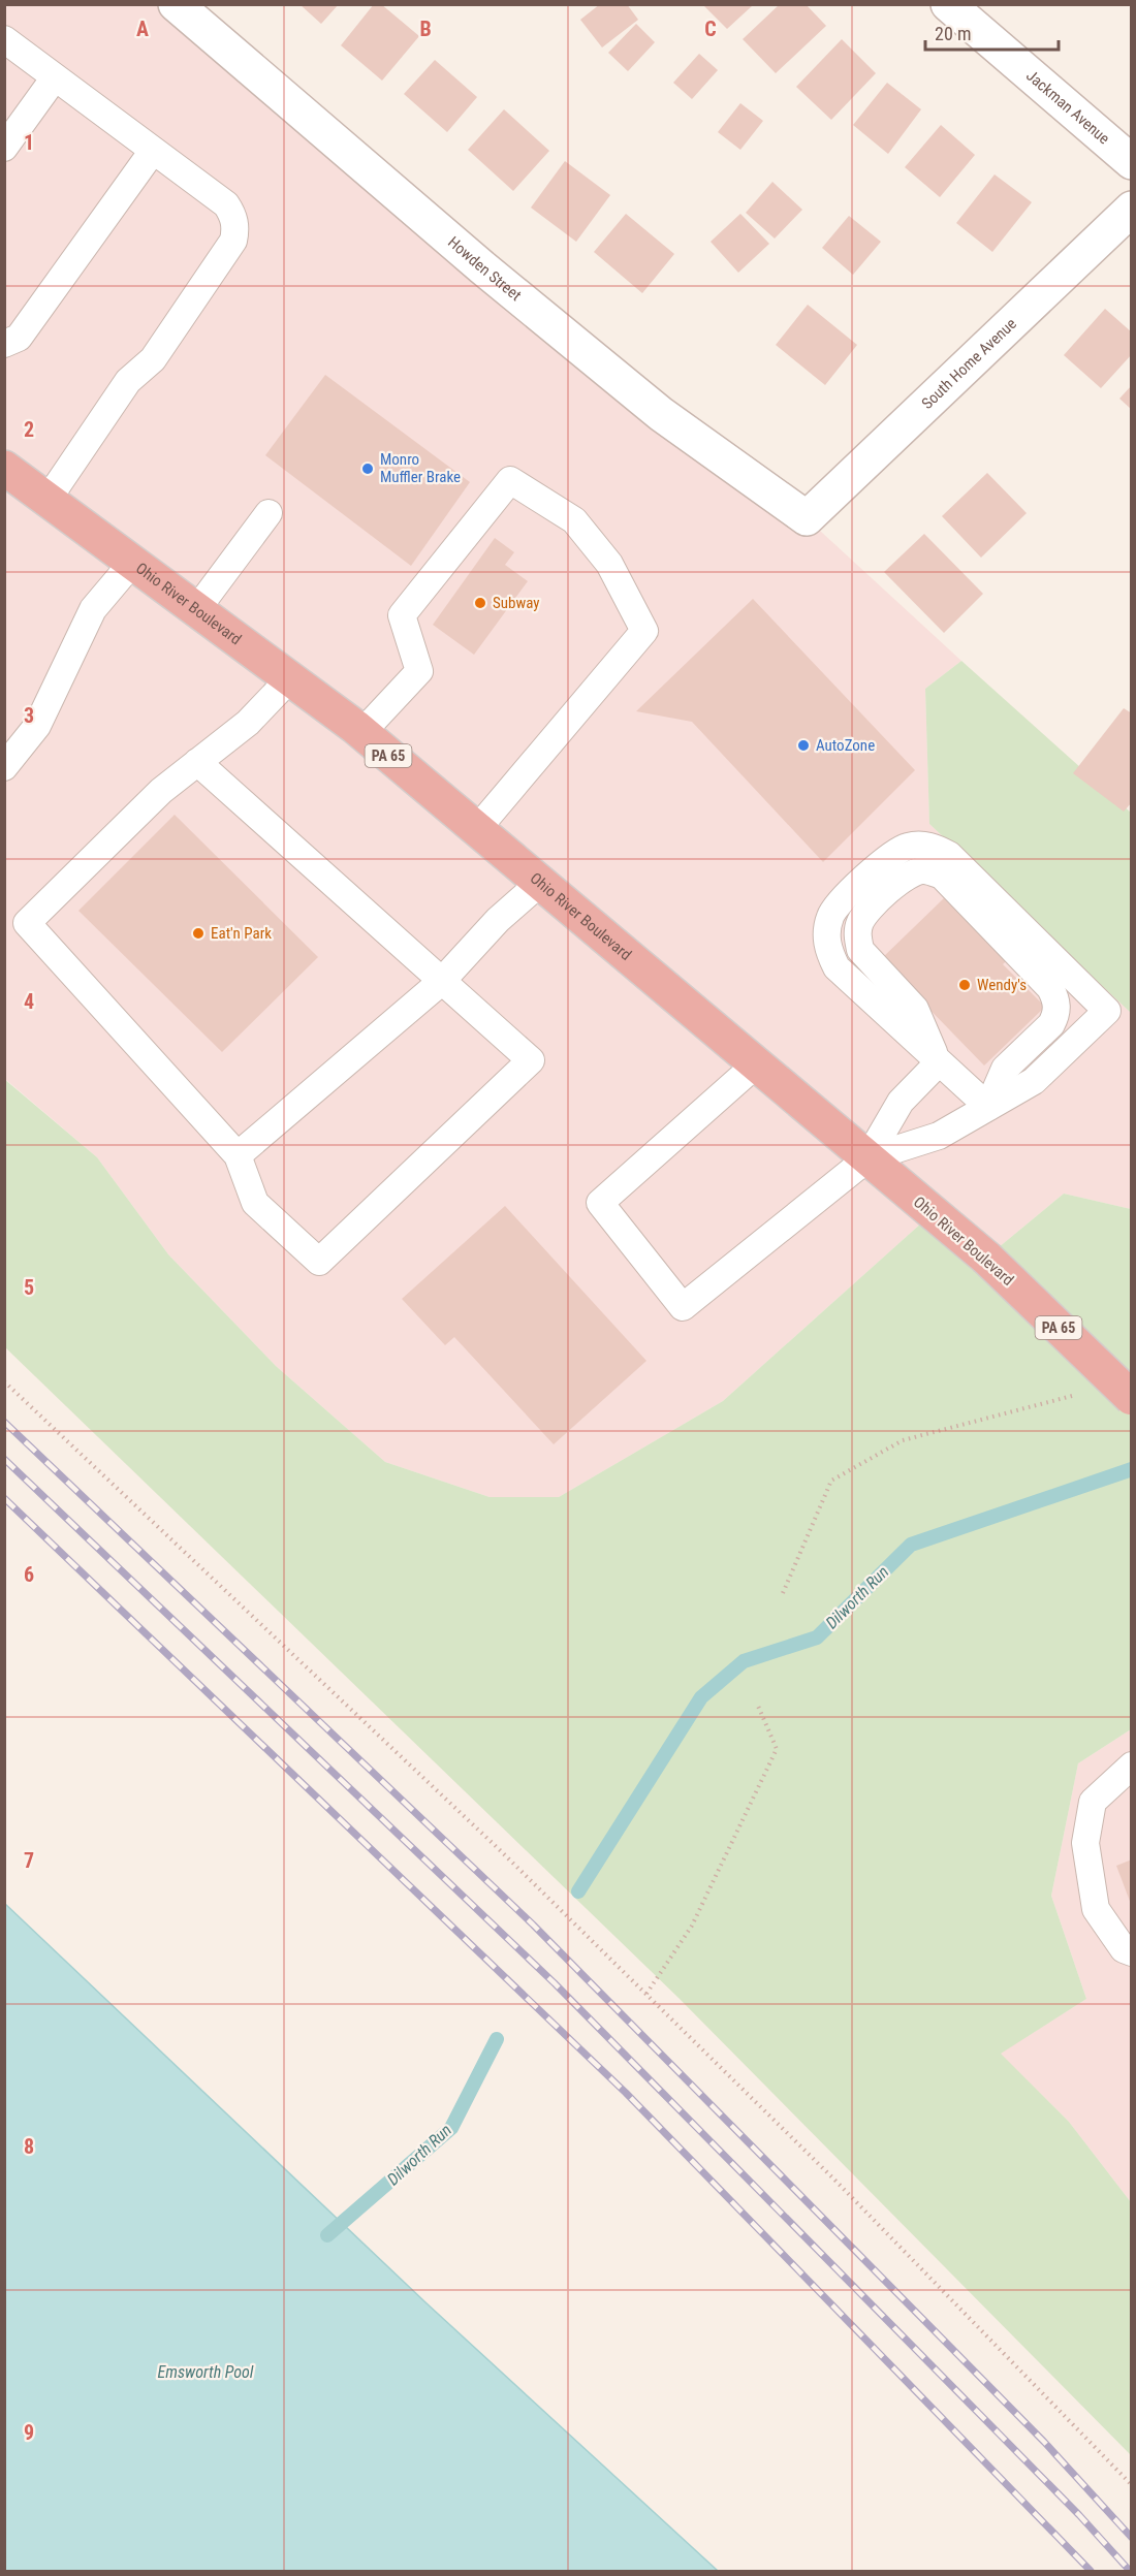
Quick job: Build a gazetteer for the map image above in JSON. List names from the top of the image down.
{
  "streets": {
    "highway": ["Ohio River Boulevard", "PA 65"],
    "street": ["Jackman Avenue", "Howden Street", "South Home Avenue"]
  },
  "crossings": [
    ["Howden Street", "South Home Avenue"]
  ],
  "water": ["Dilworth Run", "Emsworth Pool"],
  "places": [
    "Monro Muffler Brake",
    "Subway",
    "AutoZone",
    "Eat'n Park",
    "Wendy's"
  ],
  "scale_bar": "20 m",
  "grid": {
    "columns": ["A", "B", "C"],
    "rows": [
      "1",
      "2",
      "3",
      "4",
      "5",
      "6",
      "7",
      "8",
      "9"
    ]
  }
}
